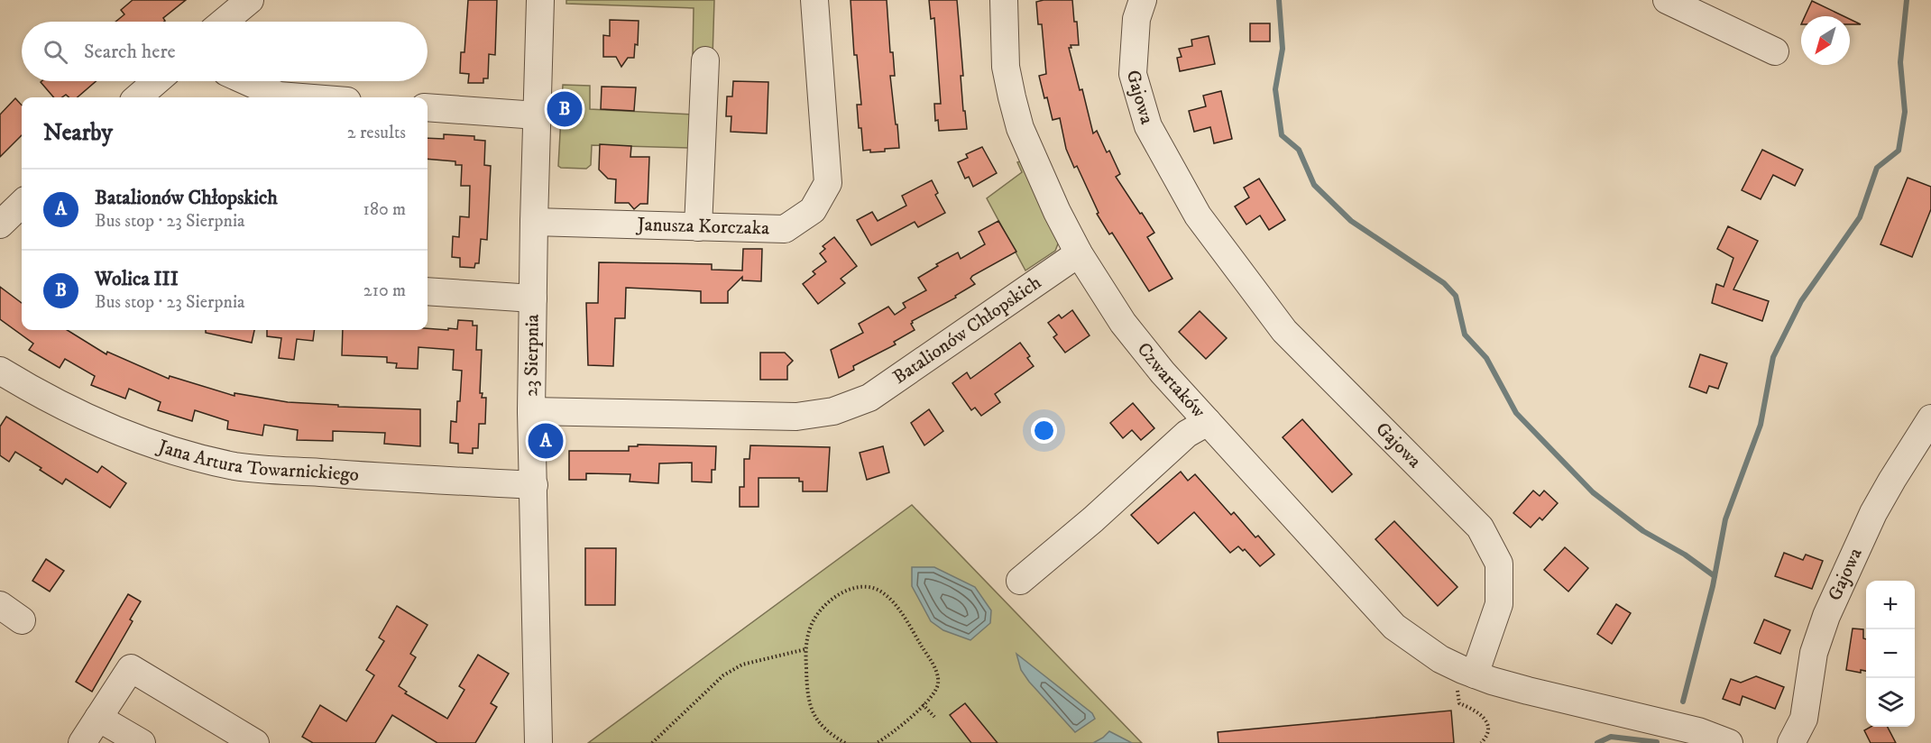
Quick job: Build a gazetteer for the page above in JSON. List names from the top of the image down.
{
  "streets": {
    "street": [
      "Gajowa",
      "Janusza Korczaka",
      "Batalionów Chłopskich",
      "23 Sierpnia",
      "Czwartaków",
      "Jana Artura Towarnickiego"
    ]
  },
  "crossings": [
    ["Gajowa", "Czwartaków"],
    ["Janusza Korczaka", "23 Sierpnia"],
    ["Batalionów Chłopskich", "23 Sierpnia"],
    ["Batalionów Chłopskich", "Czwartaków"],
    ["23 Sierpnia", "Jana Artura Towarnickiego"]
  ],
  "north": "bottom left",
  "page": {
    "search": "Search here",
    "pins": ["B", "A"],
    "heading": ["Nearby", "2 results"],
    "list": [
      {
        "mark": "A",
        "name": "Batalionów Chłopskich",
        "note": "Bus stop · 23 Sierpnia",
        "value": "180 m"
      },
      {
        "mark": "B",
        "name": "Wolica III",
        "note": "Bus stop · 23 Sierpnia",
        "value": "210 m"
      }
    ],
    "map_buttons": ["+", "−"]
  }
}
